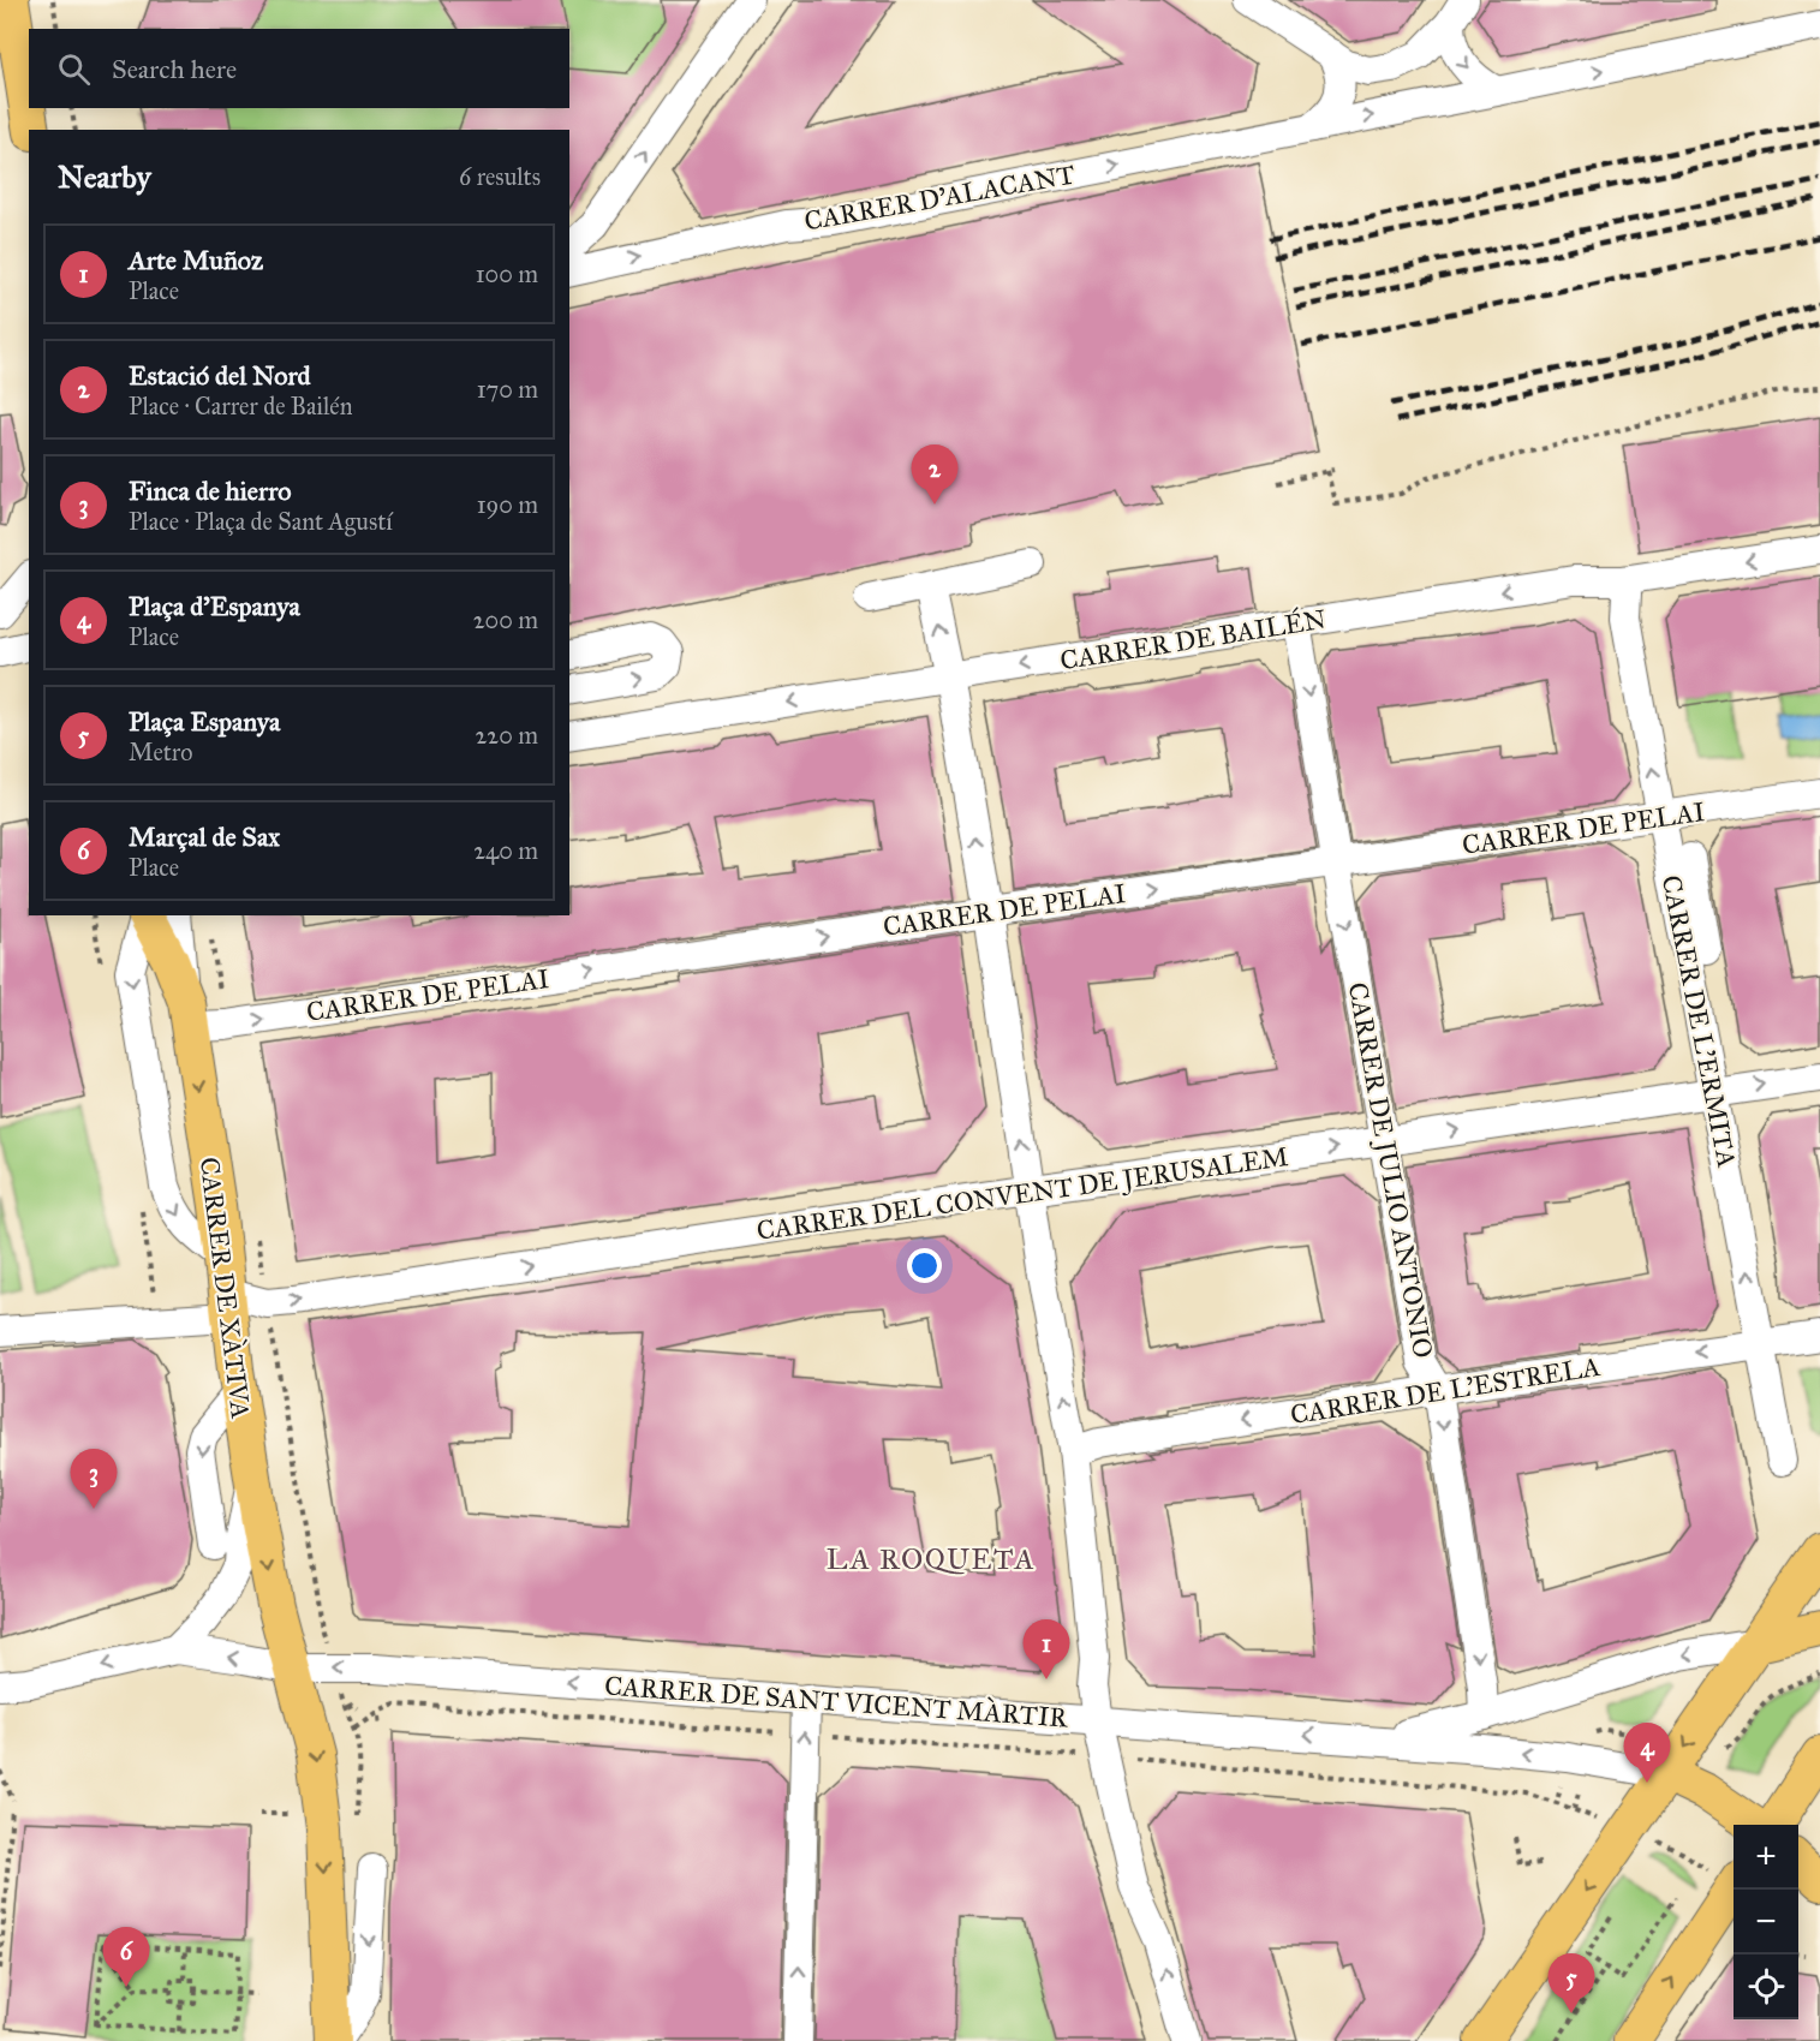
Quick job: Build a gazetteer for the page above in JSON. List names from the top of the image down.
{
  "streets": {
    "main road": ["CARRER DE XÀTIVA"],
    "street": [
      "CARRER D'ALACANT",
      "CARRER DE BAILÉN",
      "CARRER DE PELAI",
      "CARRER DE L'ERMITA",
      "CARRER DE JULIO ANTONIO",
      "CARRER DEL CONVENT DE JERUSALEM",
      "CARRER DE L'ESTRELA",
      "CARRER DE SANT VICENT MÀRTIR"
    ]
  },
  "crossings": [
    ["CARRER DE BAILÉN", "CARRER DE L'ERMITA"],
    ["CARRER DE BAILÉN", "CARRER DE JULIO ANTONIO"],
    ["CARRER DE PELAI", "CARRER DE L'ERMITA"],
    ["CARRER DE PELAI", "CARRER DE JULIO ANTONIO"],
    ["CARRER DE PELAI", "CARRER DE XÀTIVA"],
    ["CARRER DE L'ERMITA", "CARRER DEL CONVENT DE JERUSALEM"],
    ["CARRER DE L'ERMITA", "CARRER DE L'ESTRELA"],
    ["CARRER DE JULIO ANTONIO", "CARRER DEL CONVENT DE JERUSALEM"],
    ["CARRER DE JULIO ANTONIO", "CARRER DE L'ESTRELA"],
    ["CARRER DE JULIO ANTONIO", "CARRER DE SANT VICENT MÀRTIR"],
    ["CARRER DEL CONVENT DE JERUSALEM", "CARRER DE XÀTIVA"],
    ["CARRER DE XÀTIVA", "CARRER DE SANT VICENT MÀRTIR"]
  ],
  "one_way": [
    "CARRER D'ALACANT",
    "CARRER DE BAILÉN",
    "CARRER DE PELAI",
    "CARRER DE L'ERMITA",
    "CARRER DE JULIO ANTONIO",
    "CARRER DEL CONVENT DE JERUSALEM",
    "CARRER DE XÀTIVA",
    "CARRER DE L'ESTRELA",
    "CARRER DE SANT VICENT MÀRTIR"
  ],
  "districts": ["LA ROQUETA"],
  "page": {
    "search": "Search here",
    "heading": ["Nearby", "6 results"],
    "list": [
      {
        "mark": "1",
        "name": "Arte Muñoz",
        "note": "Place",
        "value": "100 m"
      },
      {
        "mark": "2",
        "name": "Estació del Nord",
        "note": "Place · Carrer de Bailén",
        "value": "170 m"
      },
      {
        "mark": "3",
        "name": "Finca de hierro",
        "note": "Place · Plaça de Sant Agustí",
        "value": "190 m"
      },
      {
        "mark": "4",
        "name": "Plaça d'Espanya",
        "note": "Place",
        "value": "200 m"
      },
      {
        "mark": "5",
        "name": "Plaça Espanya",
        "note": "Metro",
        "value": "220 m"
      },
      {
        "mark": "6",
        "name": "Marçal de Sax",
        "note": "Place",
        "value": "240 m"
      }
    ],
    "pins": [
      "2",
      "3",
      "1",
      "4",
      "6",
      "5"
    ],
    "map_buttons": ["+", "−"]
  }
}
